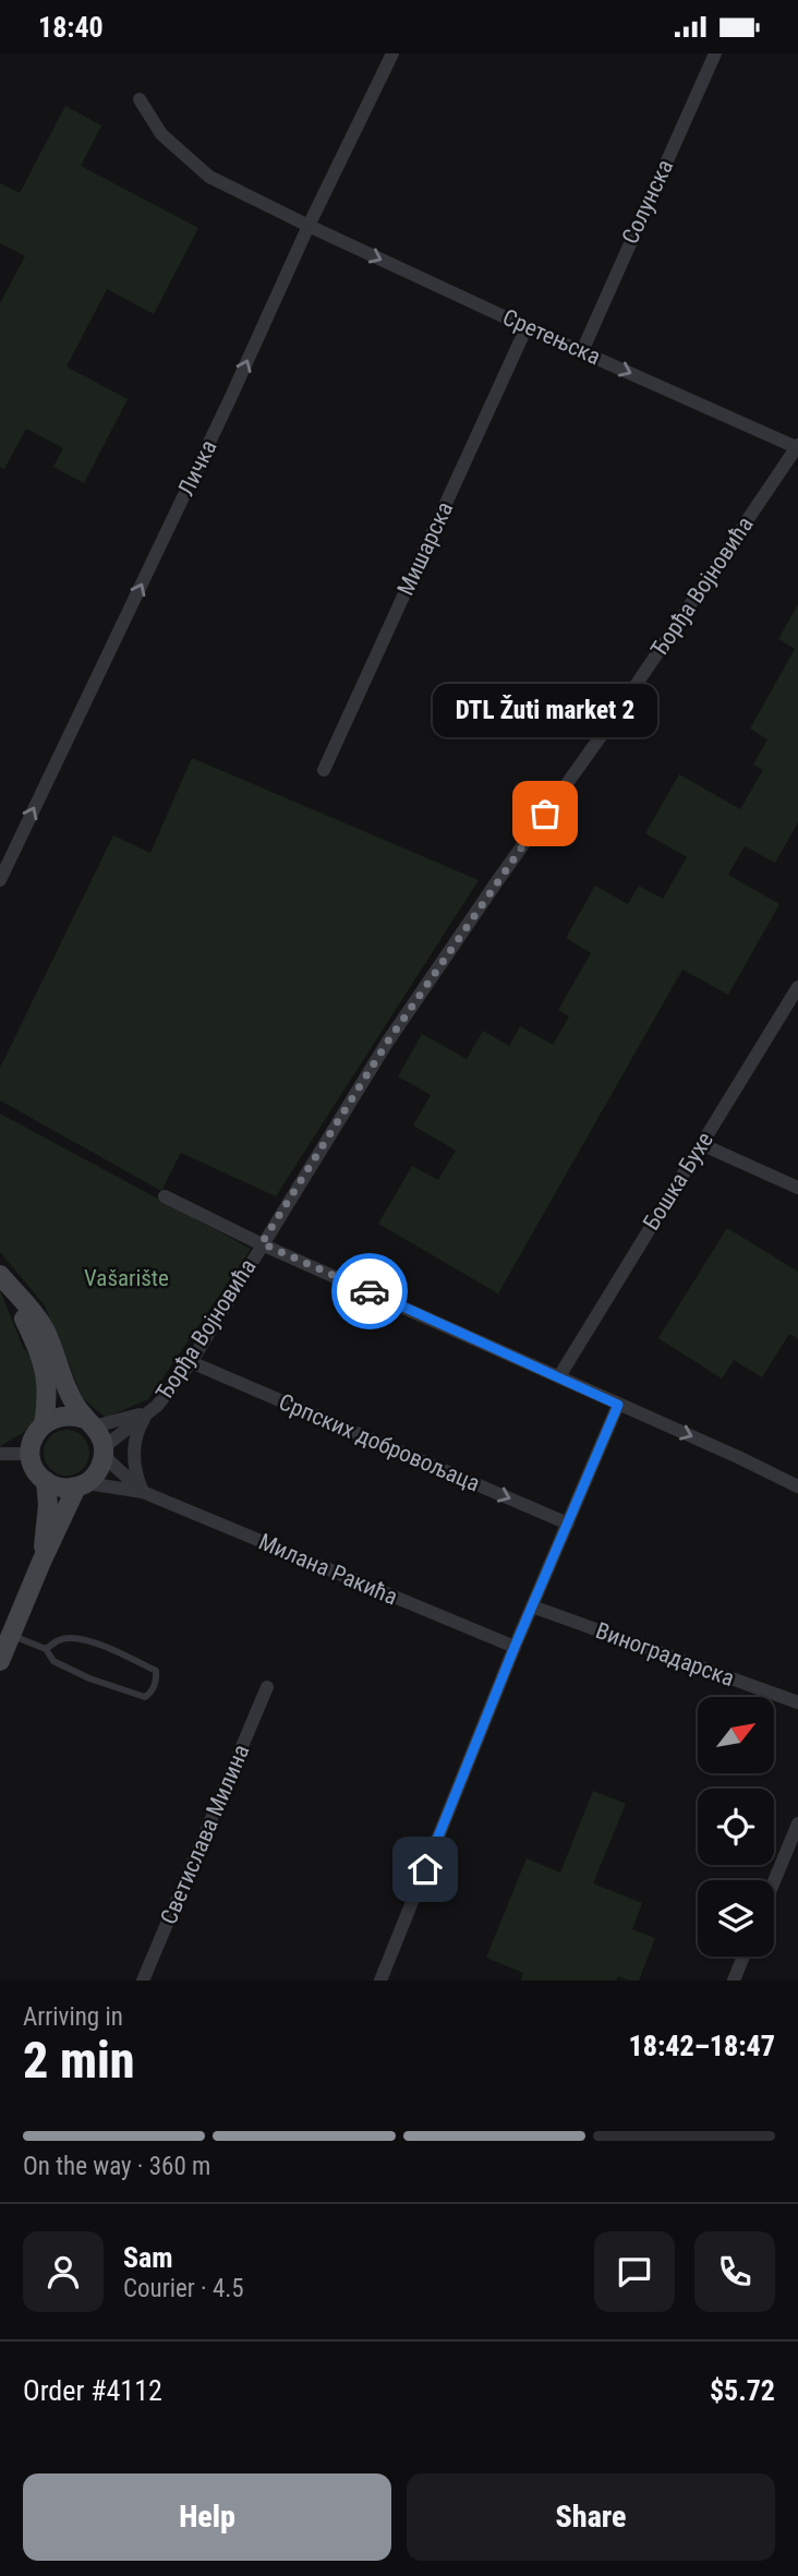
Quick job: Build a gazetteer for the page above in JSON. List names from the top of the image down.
{
  "streets": {
    "street": [
      "Солунска",
      "Сретењска",
      "Личка",
      "Мишарска",
      "Ђорђа Војновића",
      "Бошка Бухе",
      "Српских добровољаца",
      "Милана Ракића",
      "Виноградарска",
      "Светислава Милина"
    ]
  },
  "crossings": [
    ["Солунска", "Сретењска"],
    ["Сретењска", "Личка"],
    ["Сретењска", "Мишарска"],
    ["Сретењска", "Ђорђа Војновића"],
    ["Ђорђа Војновића", "Српских добровољаца"],
    ["Ђорђа Војновића", "Милана Ракића"]
  ],
  "one_way": ["Сретењска", "Личка", "Српских добровољаца"],
  "parks": ["Vašarište"],
  "places": ["DTL Žuti market 2"],
  "north": "top right",
  "page": {
    "status": "18:40",
    "bubble": "DTL Žuti market 2",
    "heading": ["2 min", "Arriving in", "18:42–18:47"],
    "panel": [
      "Sam",
      "Courier · 4.5",
      "Order #4112",
      "$5.72"
    ],
    "bar": "On the way · 360 m",
    "buttons": ["Help", "Share"]
  }
}
